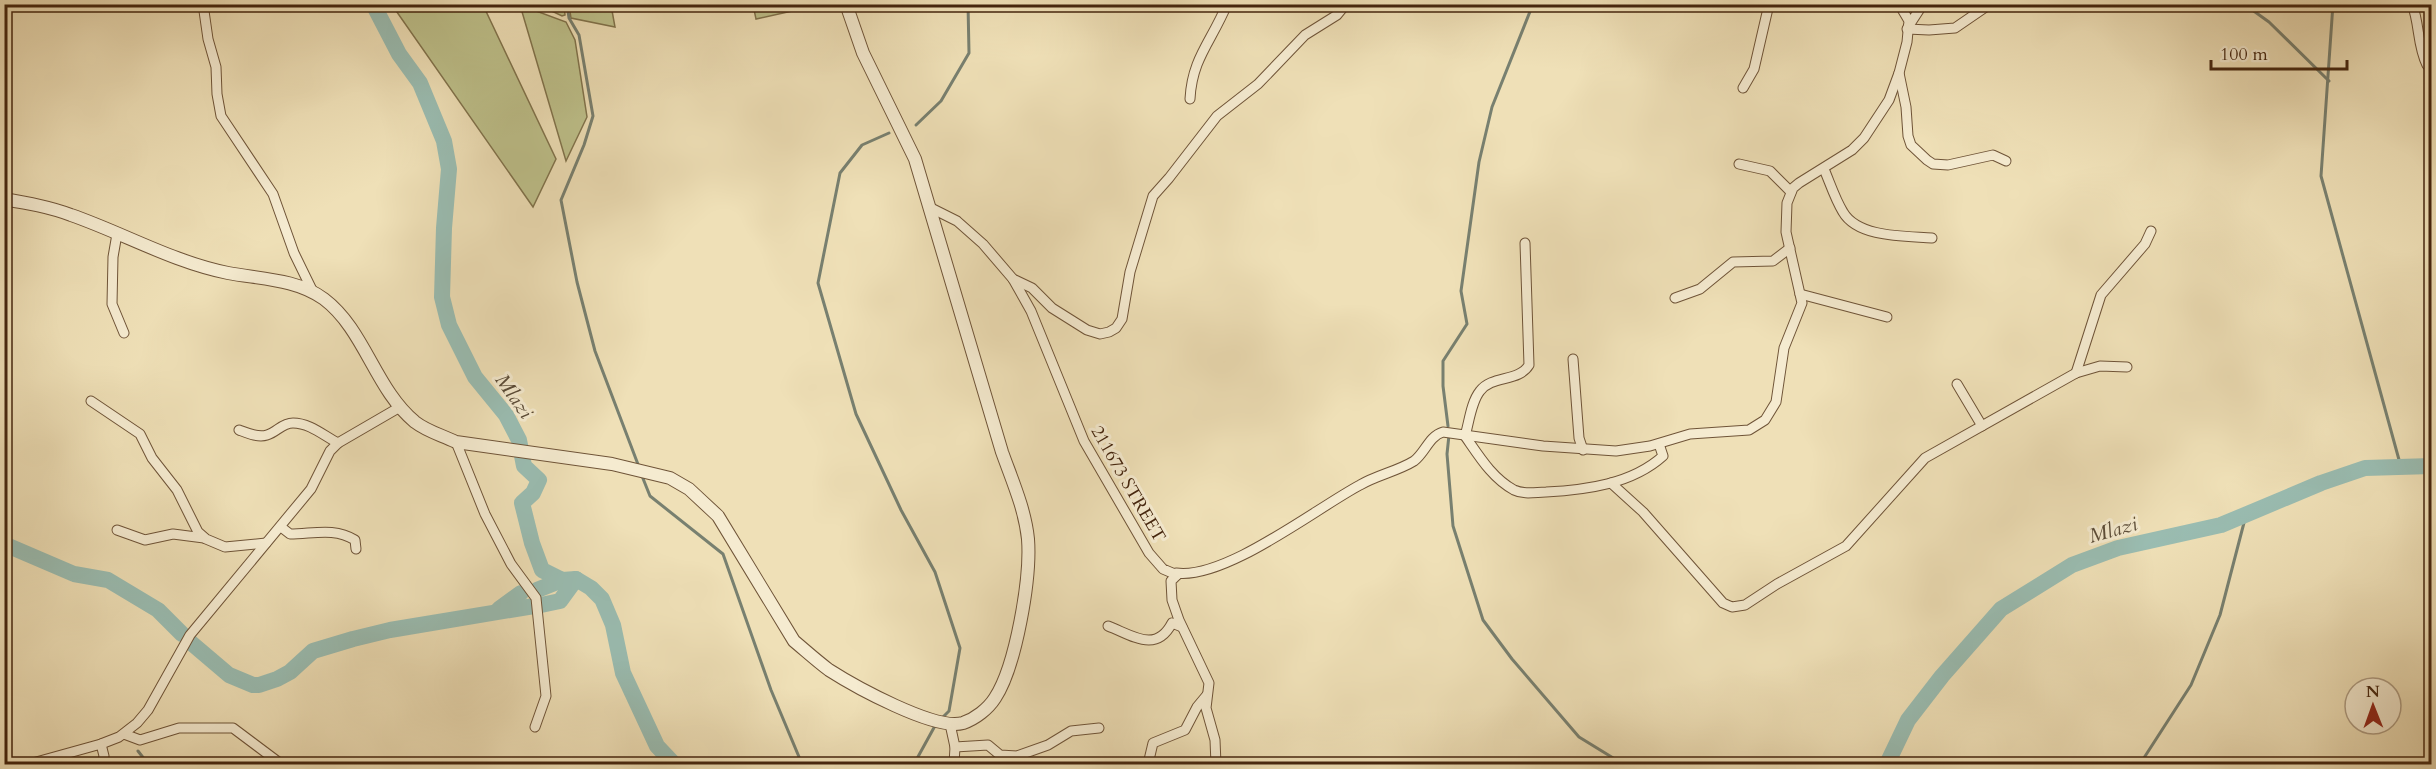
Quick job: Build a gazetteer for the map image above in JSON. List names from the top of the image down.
{
  "streets": {
    "street": ["211673 STREET"]
  },
  "water": ["Mlazi"],
  "scale_bar": "100 m",
  "north": "top"
}
